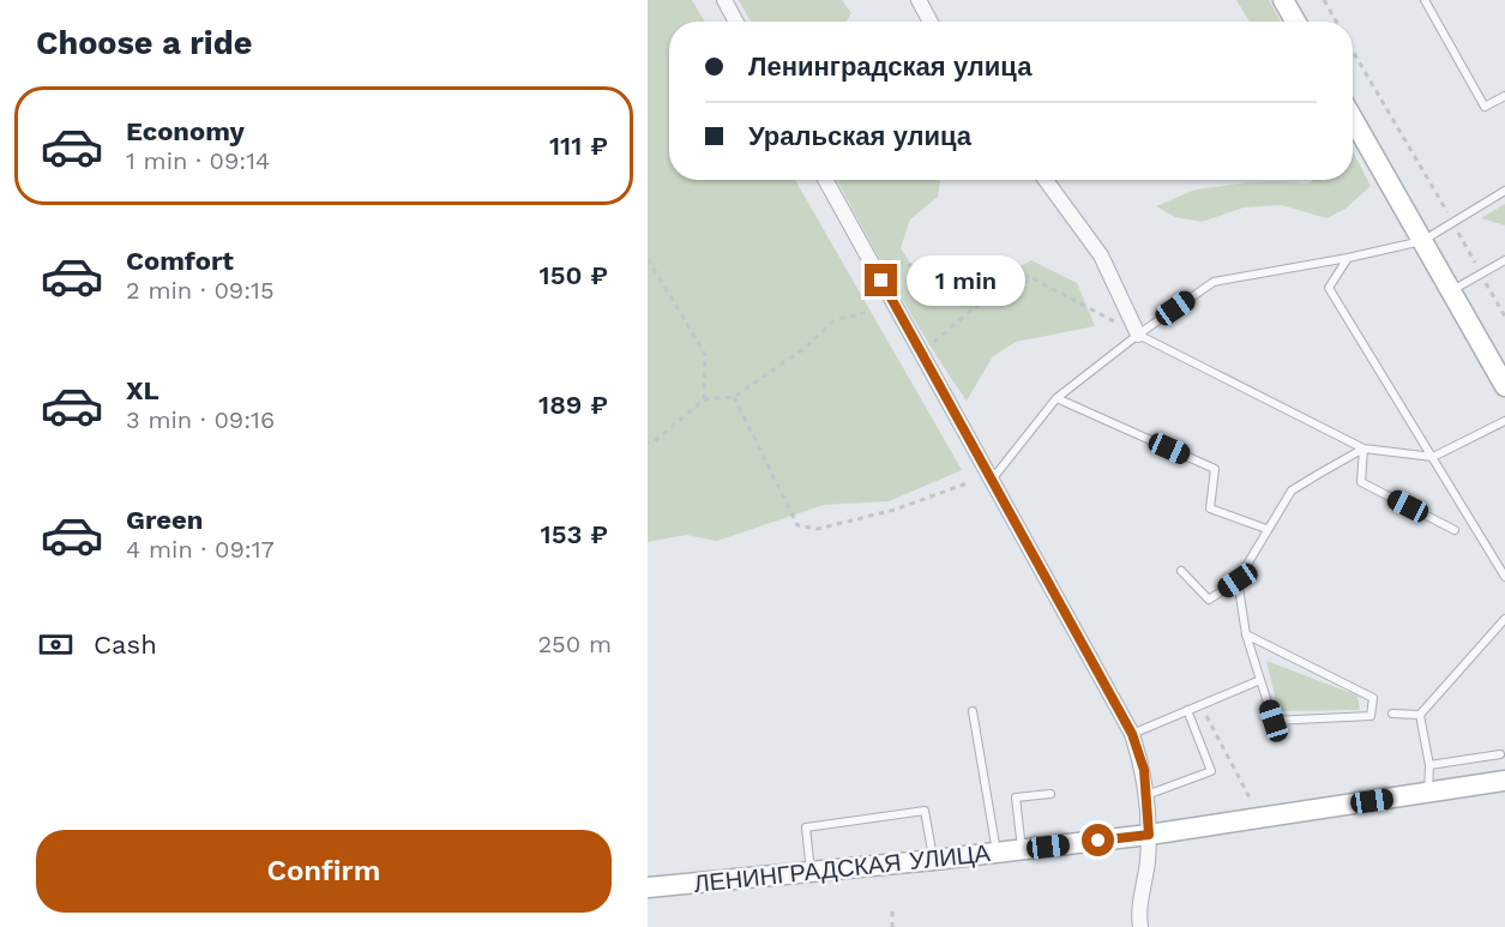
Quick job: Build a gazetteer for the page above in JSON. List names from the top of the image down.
{
  "streets": {
    "main road": ["ЛЕНИНГРАДСКАЯ УЛИЦА"]
  },
  "page": {
    "heading": "Choose a ride",
    "banner": ["Ленинградская улица", "Уральская улица"],
    "list": [
      {
        "name": "Economy",
        "note": "1 min · 09:14",
        "value": "111 ₽"
      },
      {
        "name": "Comfort",
        "note": "2 min · 09:15",
        "value": "150 ₽"
      },
      {
        "name": "XL",
        "note": "3 min · 09:16",
        "value": "189 ₽"
      },
      {
        "name": "Green",
        "note": "4 min · 09:17",
        "value": "153 ₽"
      }
    ],
    "bubble": "1 min",
    "pay": ["Cash", "250 m"],
    "buttons": "Confirm"
  }
}
